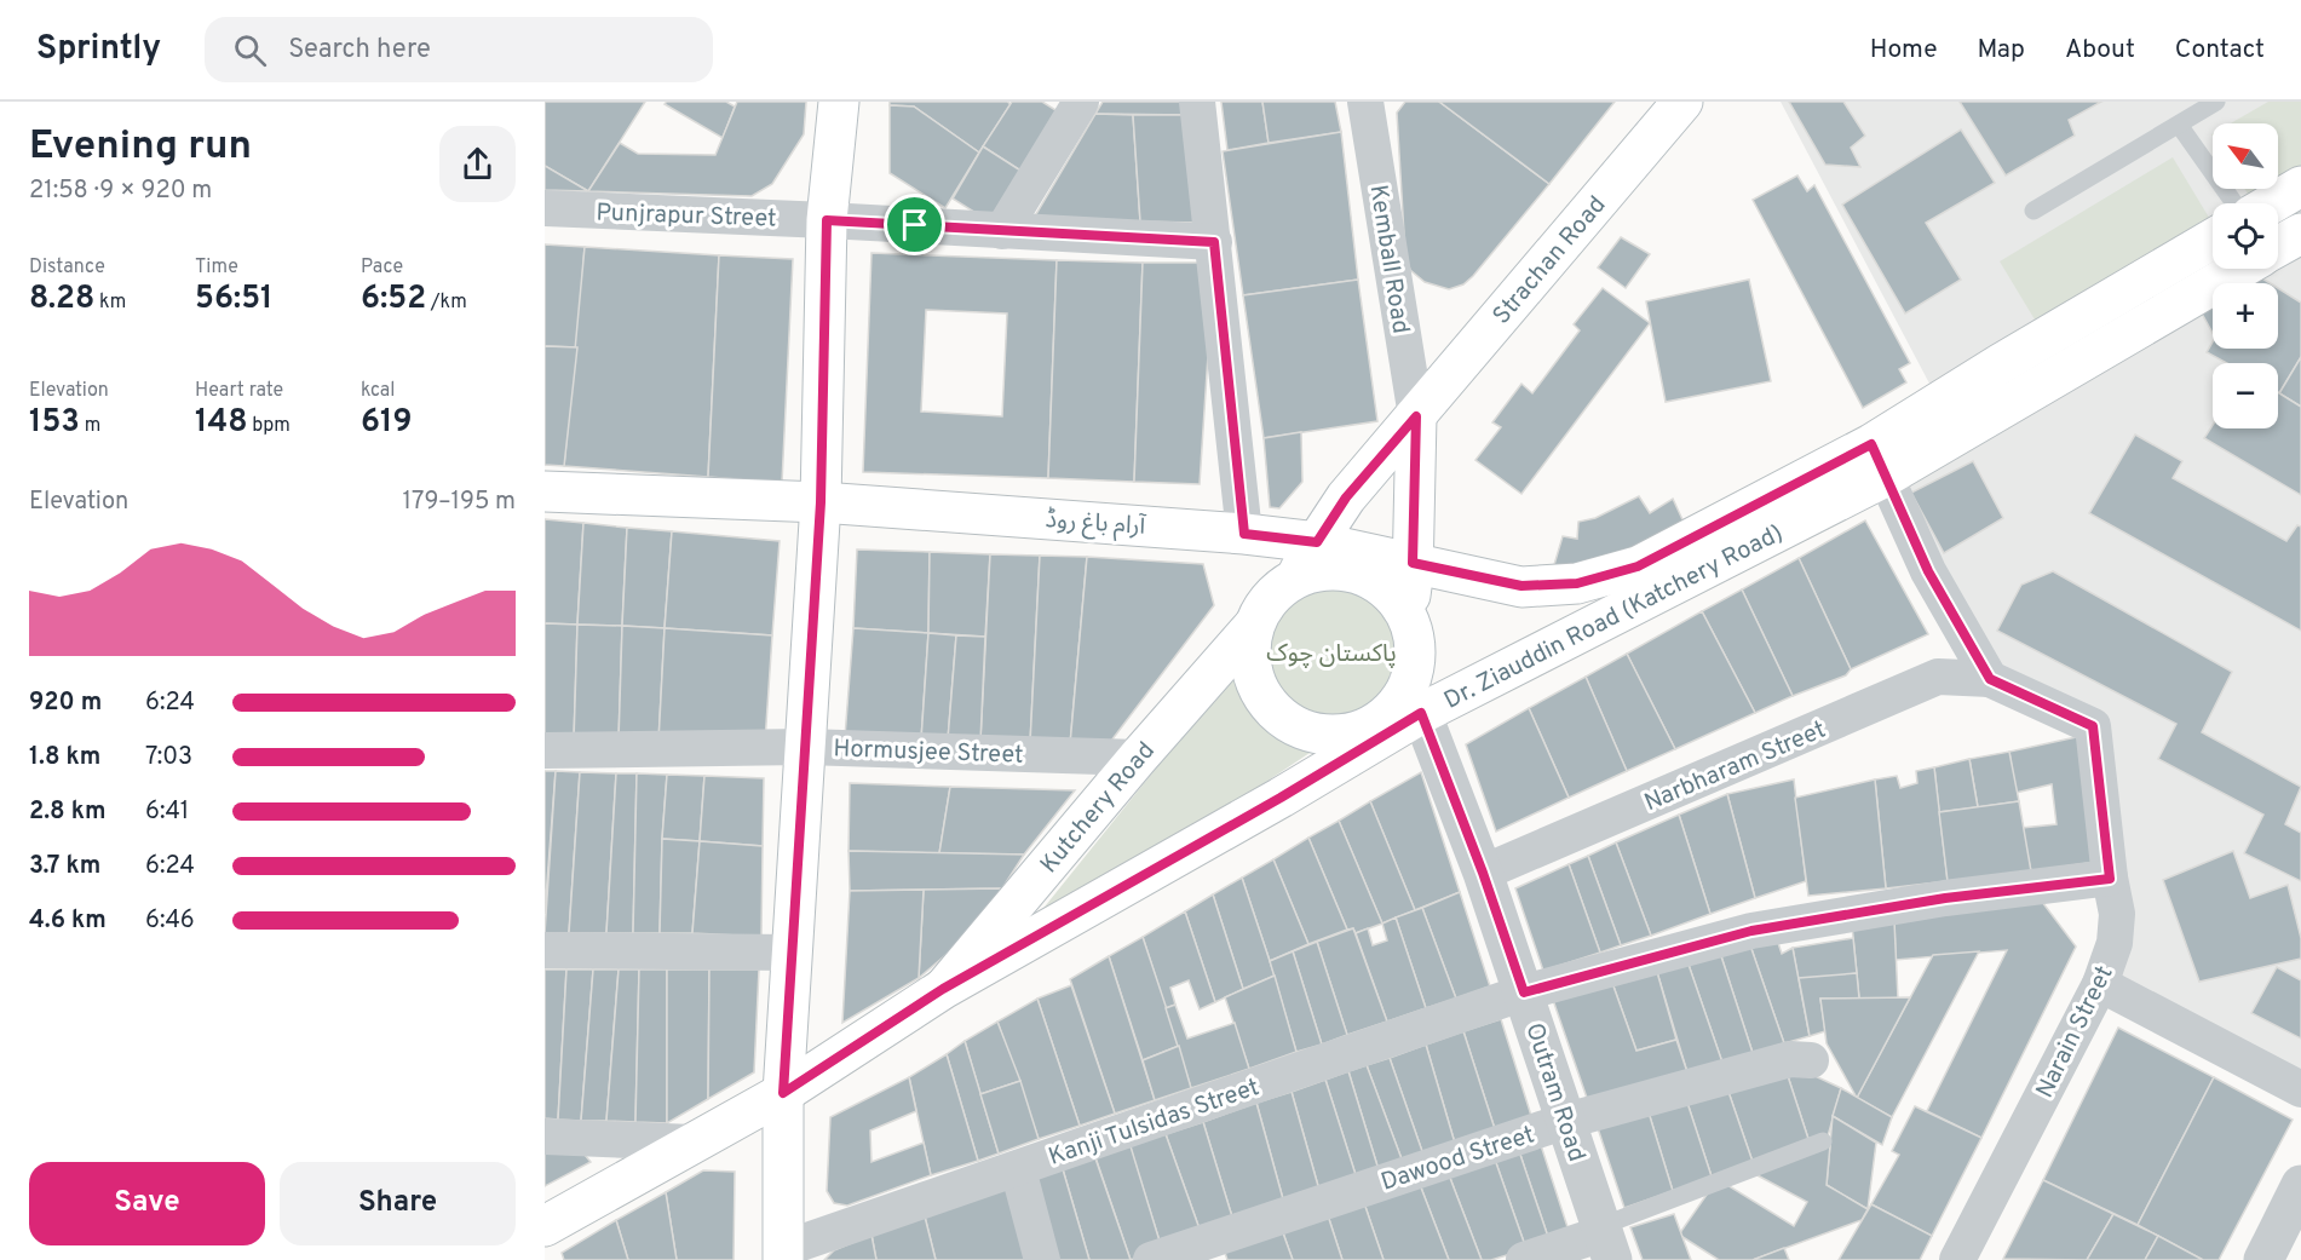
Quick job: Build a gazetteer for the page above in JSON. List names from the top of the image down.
{
  "streets": {
    "main road": [
      "Strachan Road",
      "آرام باغ روڈ",
      "Dr. Ziauddin Road (Katchery Road)",
      "Kutchery Road"
    ],
    "street": [
      "Punjrapur Street",
      "Kemball Road",
      "Hormusjee Street",
      "Narbharam Street",
      "Narain Street",
      "Outram Road",
      "Kanji Tulsidas Street",
      "Dawood Street"
    ]
  },
  "crossings": [
    ["Kemball Road", "Strachan Road"],
    ["Strachan Road", "آرام باغ روڈ"],
    ["Strachan Road", "Dr. Ziauddin Road (Katchery Road)"],
    ["Strachan Road", "Kutchery Road"],
    ["Strachan Road", "Outram Road"],
    ["آرام باغ روڈ", "Dr. Ziauddin Road (Katchery Road)"],
    ["Dr. Ziauddin Road (Katchery Road)", "Kutchery Road"],
    ["Dr. Ziauddin Road (Katchery Road)", "Outram Road"],
    ["Hormusjee Street", "Kutchery Road"],
    ["Narbharam Street", "Narain Street"],
    ["Narbharam Street", "Outram Road"],
    ["Kutchery Road", "Outram Road"],
    ["Narain Street", "Kanji Tulsidas Street"],
    ["Outram Road", "Kanji Tulsidas Street"],
    ["Outram Road", "Dawood Street"]
  ],
  "parks": ["پاکستان چوک"],
  "north": "top left",
  "page": {
    "header": "Sprintly",
    "search": "Search here",
    "nav": [
      "Home",
      "Map",
      "About",
      "Contact"
    ],
    "heading": ["Evening run", "21:58 · 9 × 920 m"],
    "map_buttons": ["+", "−"],
    "stats": [
      ["Distance", "8.28 km"],
      ["Time", "56:51"],
      ["Pace", "6:52 /km"],
      ["Elevation", "153 m"],
      ["Heart rate", "148 bpm"],
      ["kcal", "619"]
    ],
    "chart": ["Elevation", "179–195 m"],
    "list": [
      {
        "name": "920 m",
        "note": "6:24"
      },
      {
        "name": "1.8 km",
        "note": "7:03"
      },
      {
        "name": "2.8 km",
        "note": "6:41"
      },
      {
        "name": "3.7 km",
        "note": "6:24"
      },
      {
        "name": "4.6 km",
        "note": "6:46"
      }
    ],
    "buttons": ["Save", "Share"]
  }
}
